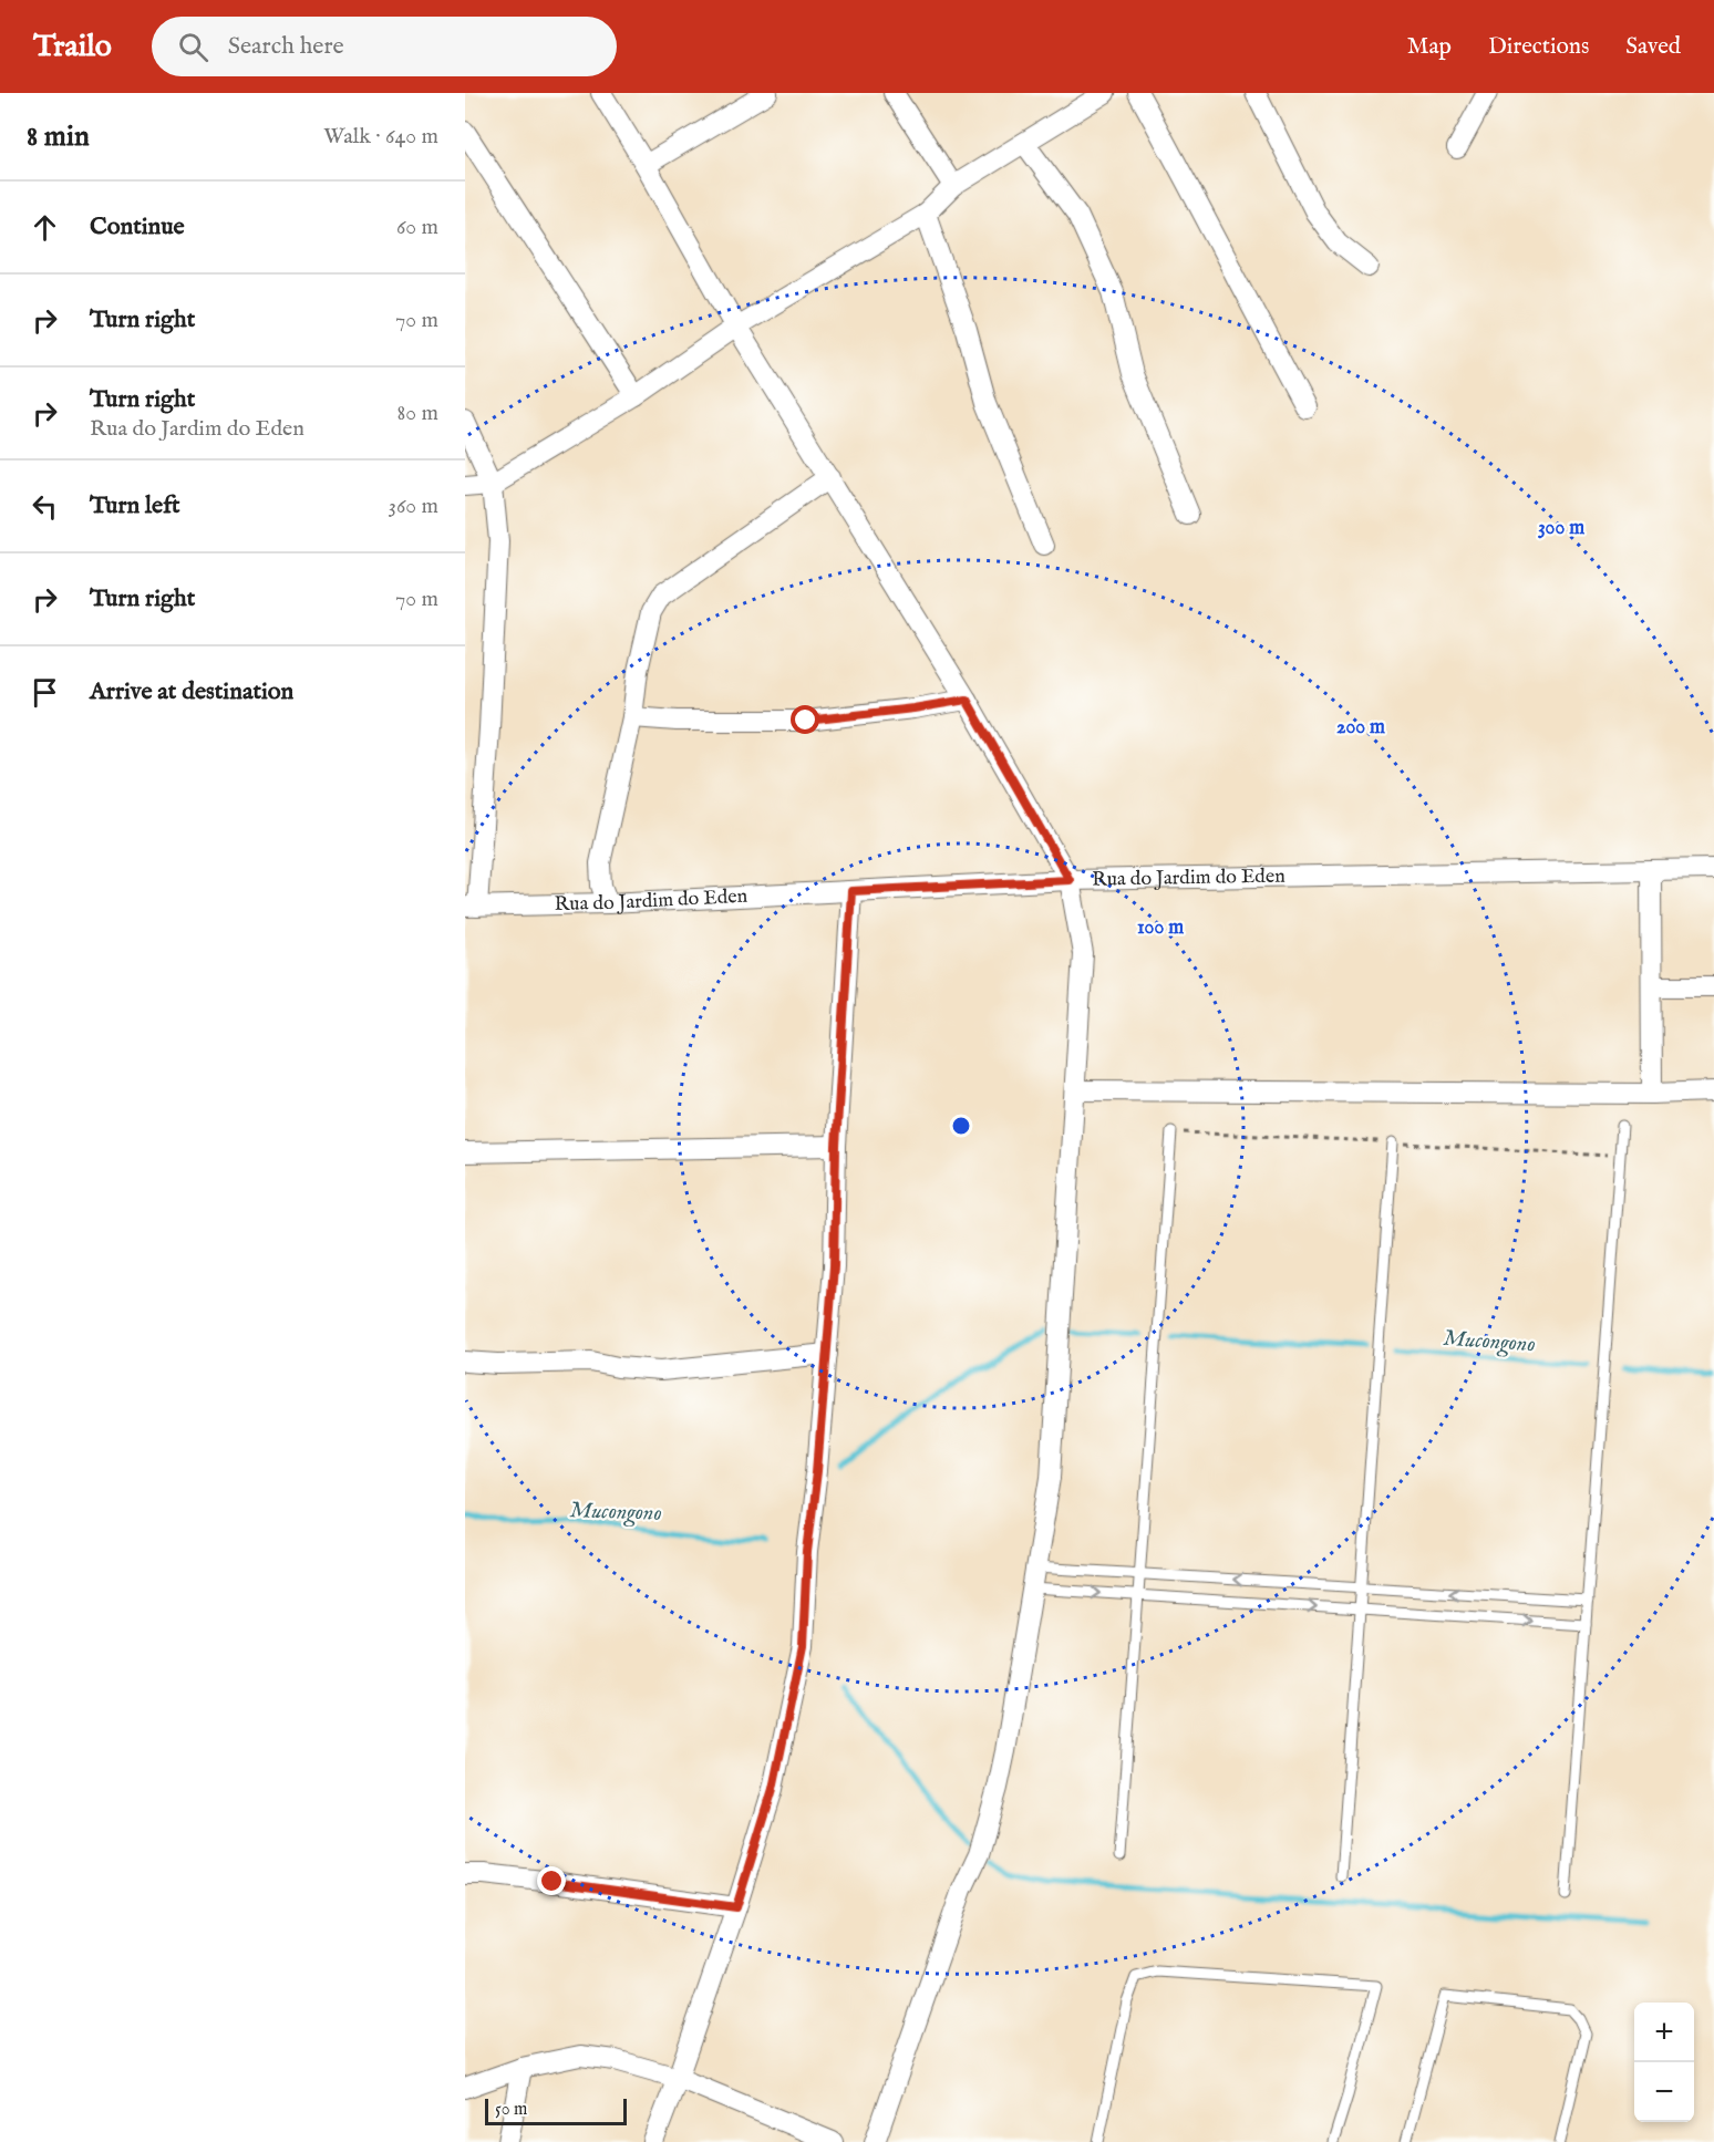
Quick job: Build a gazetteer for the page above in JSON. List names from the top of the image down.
{
  "streets": {
    "street": ["Rua do Jardim do Eden"]
  },
  "water": ["Mucongono"],
  "scale_bar": "50 m",
  "page": {
    "header": "Trailo",
    "search": "Search here",
    "nav": ["Map", "Directions", "Saved"],
    "heading": ["8 min", "Walk · 640 m"],
    "list": [
      ["Continue", "60 m"],
      ["Turn right", "70 m"],
      ["Turn right", "Rua do Jardim do Eden", "80 m"],
      ["Turn left", "360 m"],
      ["Turn right", "70 m"],
      "Arrive at destination"
    ],
    "map_buttons": ["+", "−"],
    "scale": "50 m"
  },
  "rings": ["300 m", "200 m", "100 m"]
}
